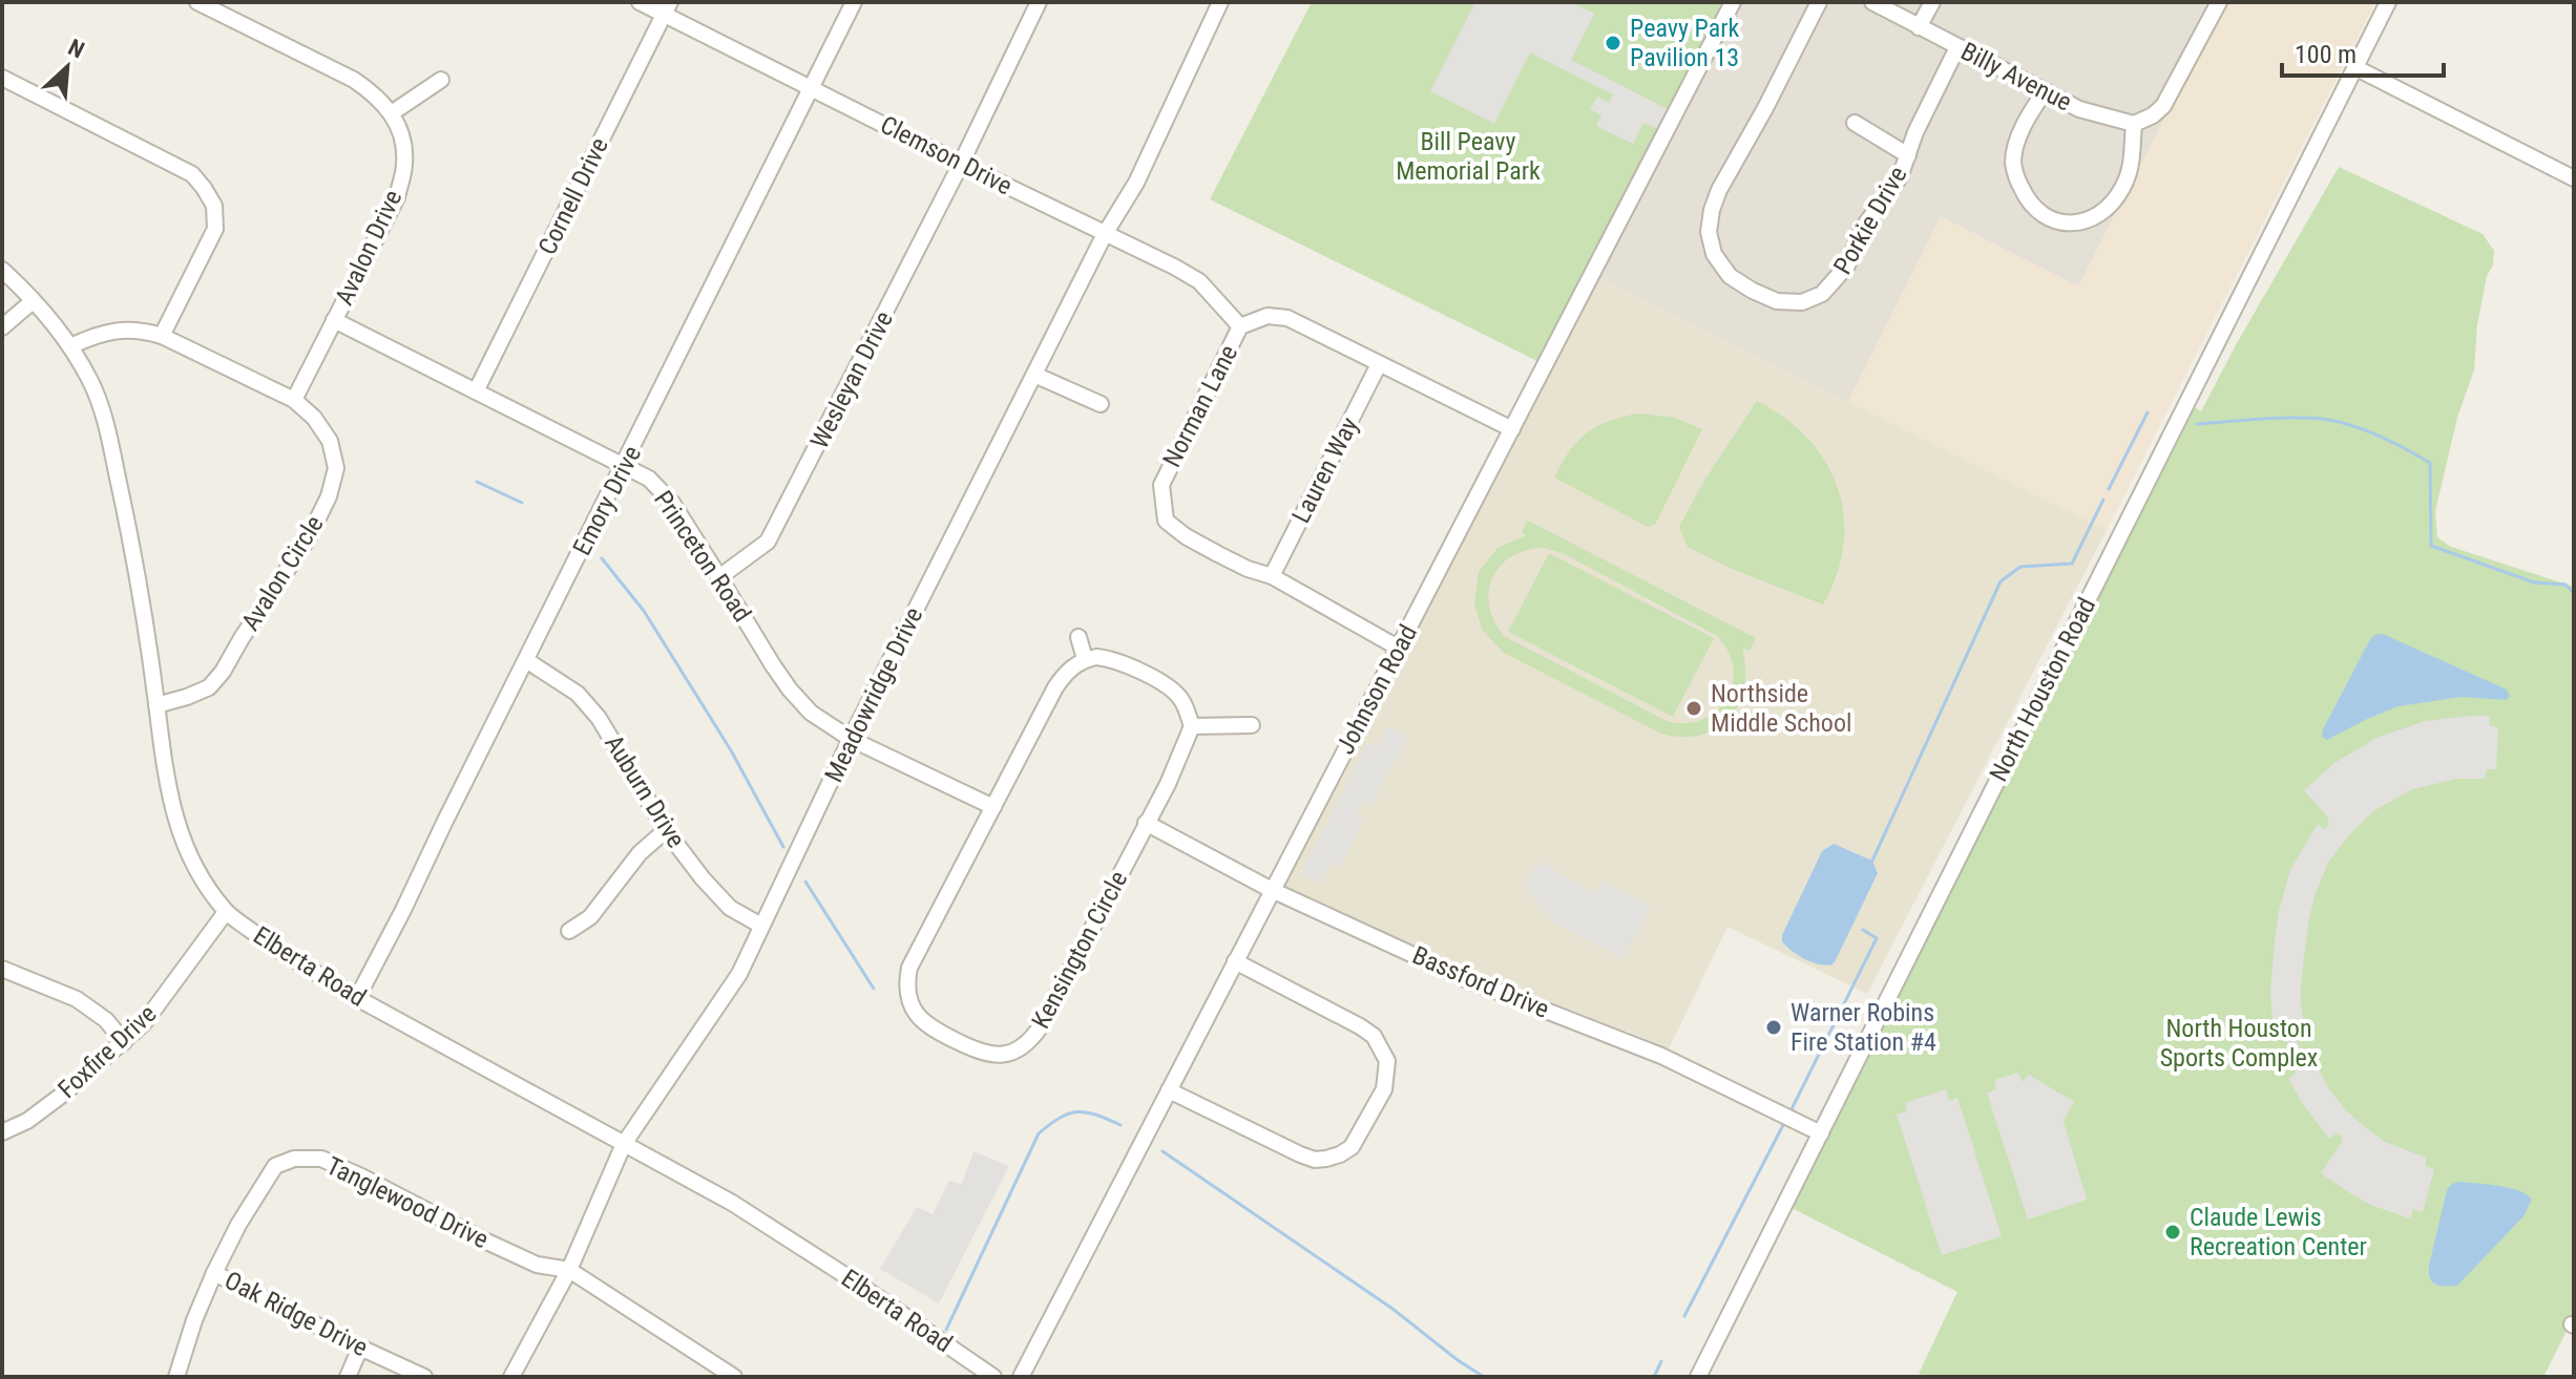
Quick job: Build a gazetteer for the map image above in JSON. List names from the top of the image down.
{
  "streets": {
    "street": [
      "Billy Avenue",
      "Clemson Drive",
      "Cornell Drive",
      "Porkie Drive",
      "Avalon Drive",
      "Wesleyan Drive",
      "Norman Lane",
      "Lauren Way",
      "Emory Drive",
      "Princeton Road",
      "Avalon Circle",
      "Johnson Road",
      "North Houston Road",
      "Meadowridge Drive",
      "Auburn Drive",
      "Kensington Circle",
      "Elberta Road",
      "Bassford Drive",
      "Foxfire Drive",
      "Tanglewood Drive",
      "Oak Ridge Drive"
    ]
  },
  "crossings": [
    ["Billy Avenue", "Porkie Drive"],
    ["Clemson Drive", "Cornell Drive"],
    ["Clemson Drive", "Wesleyan Drive"],
    ["Clemson Drive", "Norman Lane"],
    ["Clemson Drive", "Emory Drive"],
    ["Clemson Drive", "Meadowridge Drive"],
    ["Cornell Drive", "Princeton Road"],
    ["Avalon Drive", "Princeton Road"],
    ["Avalon Drive", "Avalon Circle"],
    ["Wesleyan Drive", "Princeton Road"],
    ["Norman Lane", "Lauren Way"],
    ["Norman Lane", "Johnson Road"],
    ["Emory Drive", "Princeton Road"],
    ["Emory Drive", "Auburn Drive"],
    ["Emory Drive", "Elberta Road"],
    ["Princeton Road", "Meadowridge Drive"],
    ["Princeton Road", "Kensington Circle"],
    ["Avalon Circle", "Elberta Road"],
    ["Johnson Road", "Bassford Drive"],
    ["North Houston Road", "Bassford Drive"],
    ["Meadowridge Drive", "Auburn Drive"],
    ["Meadowridge Drive", "Elberta Road"],
    ["Meadowridge Drive", "Tanglewood Drive"],
    ["Kensington Circle", "Bassford Drive"],
    ["Elberta Road", "Foxfire Drive"],
    ["Tanglewood Drive", "Oak Ridge Drive"]
  ],
  "parks": ["Bill Peavy Memorial Park", "North Houston Sports Complex"],
  "places": [
    "Peavy Park Pavilion 13",
    "Northside Middle School",
    "Warner Robins Fire Station #4",
    "Claude Lewis Recreation Center"
  ],
  "scale_bar": "100 m",
  "north": "top right"
}
